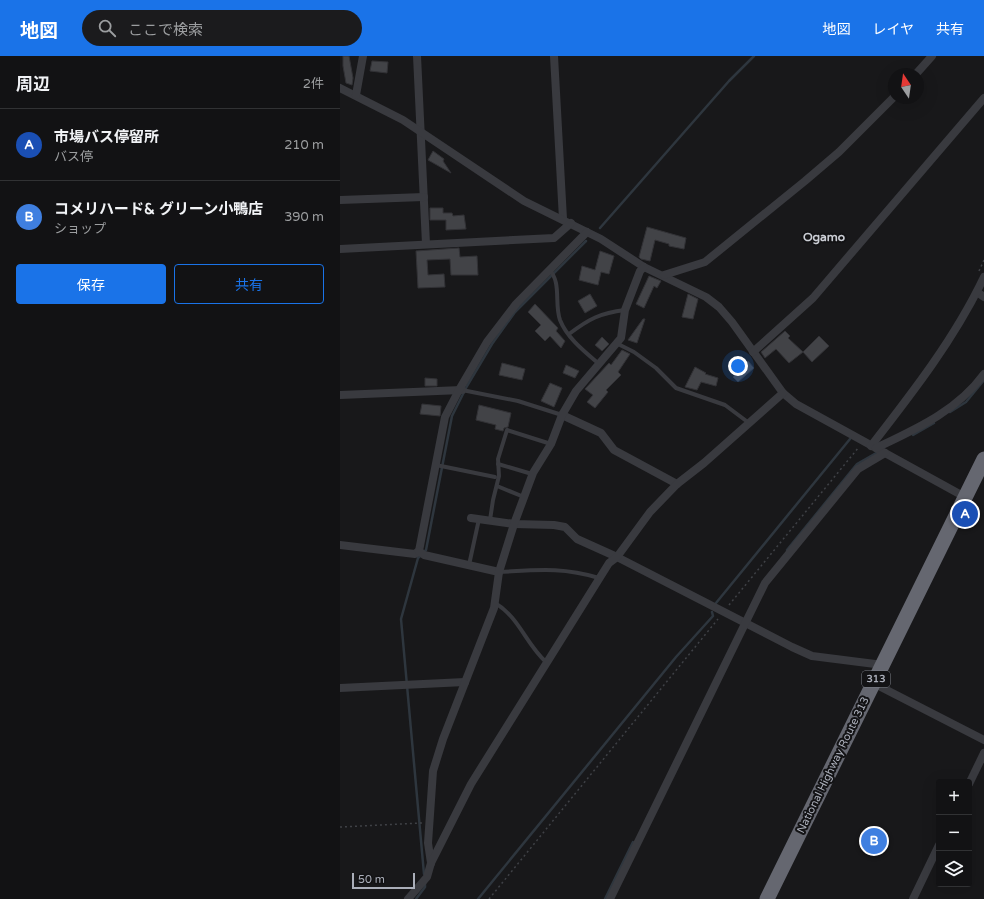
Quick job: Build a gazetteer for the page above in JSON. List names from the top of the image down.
{
  "streets": {
    "highway": ["313", "National Highway Route 313"]
  },
  "districts": ["Ogamo"],
  "scale_bar": "50 m",
  "north": "top",
  "page": {
    "header": "地図",
    "search": "ここで検索",
    "nav": ["地図", "レイヤ", "共有"],
    "heading": ["周辺", "2件"],
    "list": [
      {
        "mark": "A",
        "name": "市場バス停留所",
        "note": "バス停",
        "value": "210 m"
      },
      {
        "mark": "B",
        "name": "コメリハード& グリーン小鴨店",
        "note": "ショップ",
        "value": "390 m"
      }
    ],
    "buttons": ["保存", "共有"],
    "pins": ["A", "B"],
    "map_buttons": ["+", "−"],
    "scale": "50 m"
  }
}
